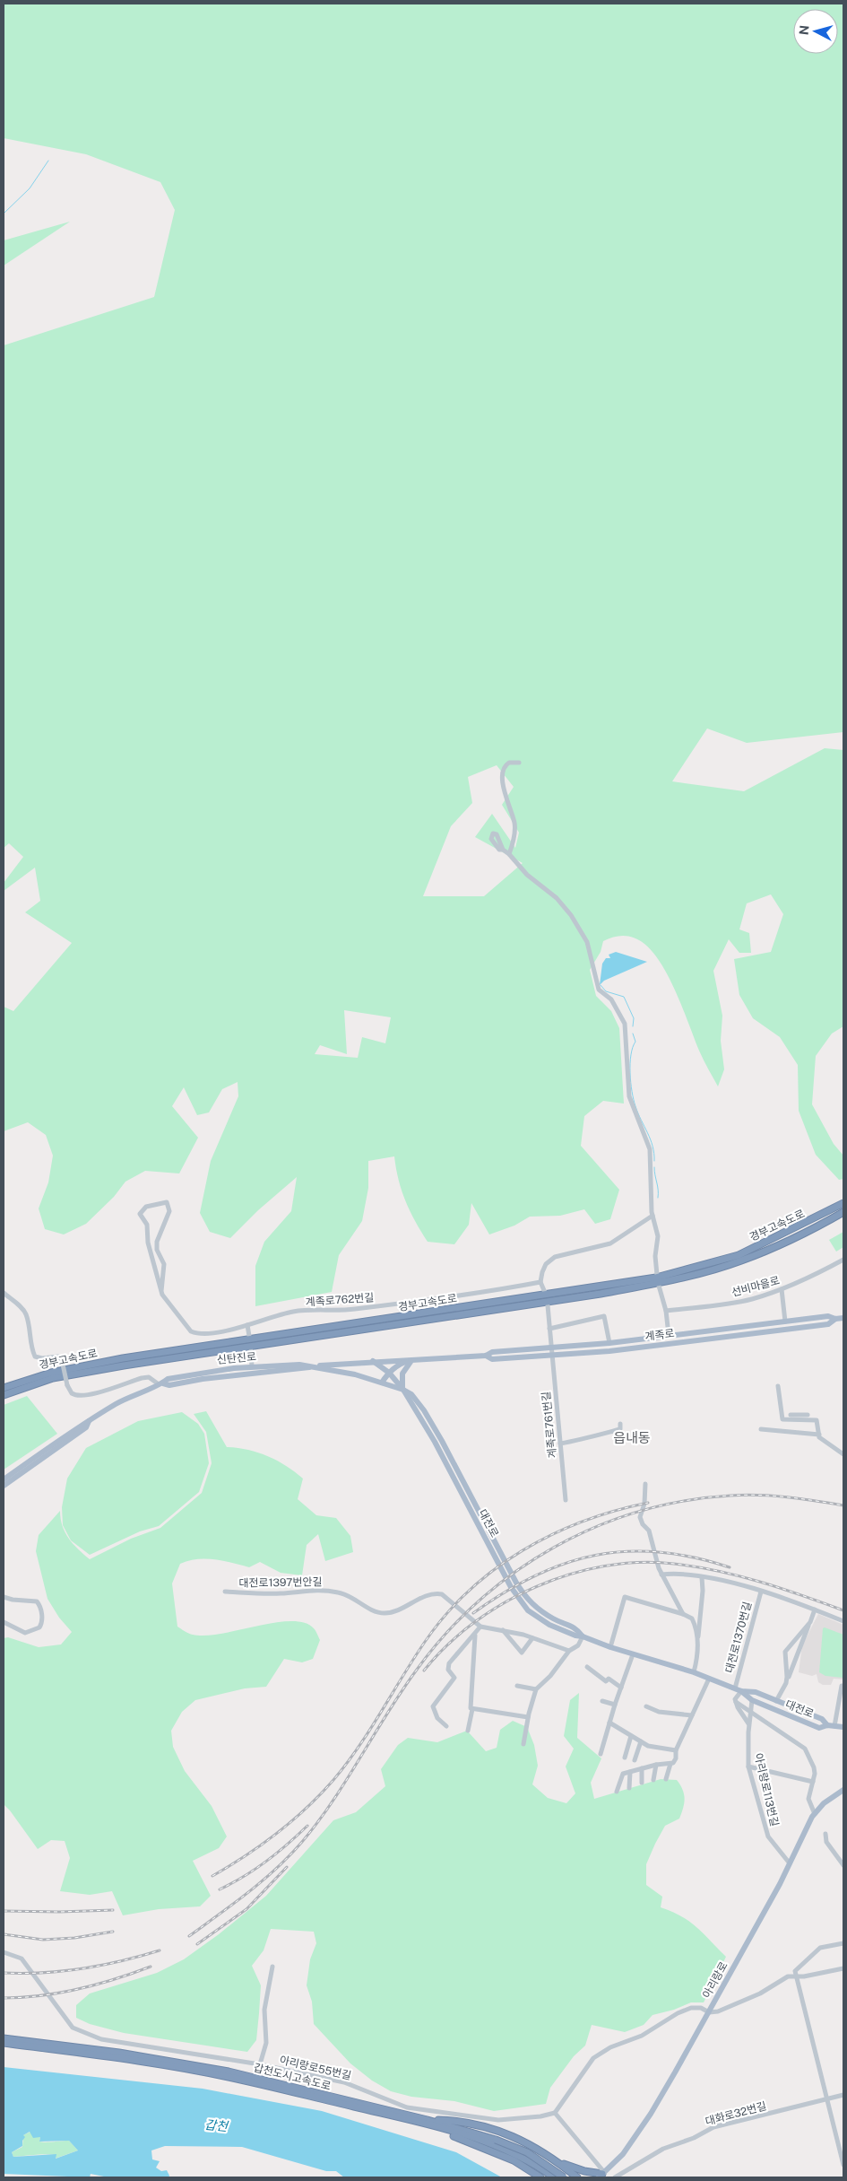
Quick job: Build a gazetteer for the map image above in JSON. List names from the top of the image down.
{
  "streets": {
    "highway": ["경부고속도로", "갑천도시고속도로"],
    "main road": [
      "계족로",
      "신탄진로",
      "대전로",
      "아리랑로"
    ],
    "street": [
      "선비마을로",
      "계족로762번길",
      "계족로761번길",
      "대전로1397번안길",
      "대전로1370번길",
      "아리랑로113번길",
      "아리랑로55번길",
      "대화로32번길"
    ]
  },
  "crossings": [
    ["계족로", "신탄진로"],
    ["계족로", "계족로761번길"],
    ["계족로", "대전로"],
    ["신탄진로", "대전로"],
    ["대전로", "대전로1370번길"],
    ["대전로", "아리랑로113번길"],
    ["아리랑로113번길", "아리랑로"]
  ],
  "districts": ["읍내동"],
  "water": ["갑천"],
  "north": "left"
}
